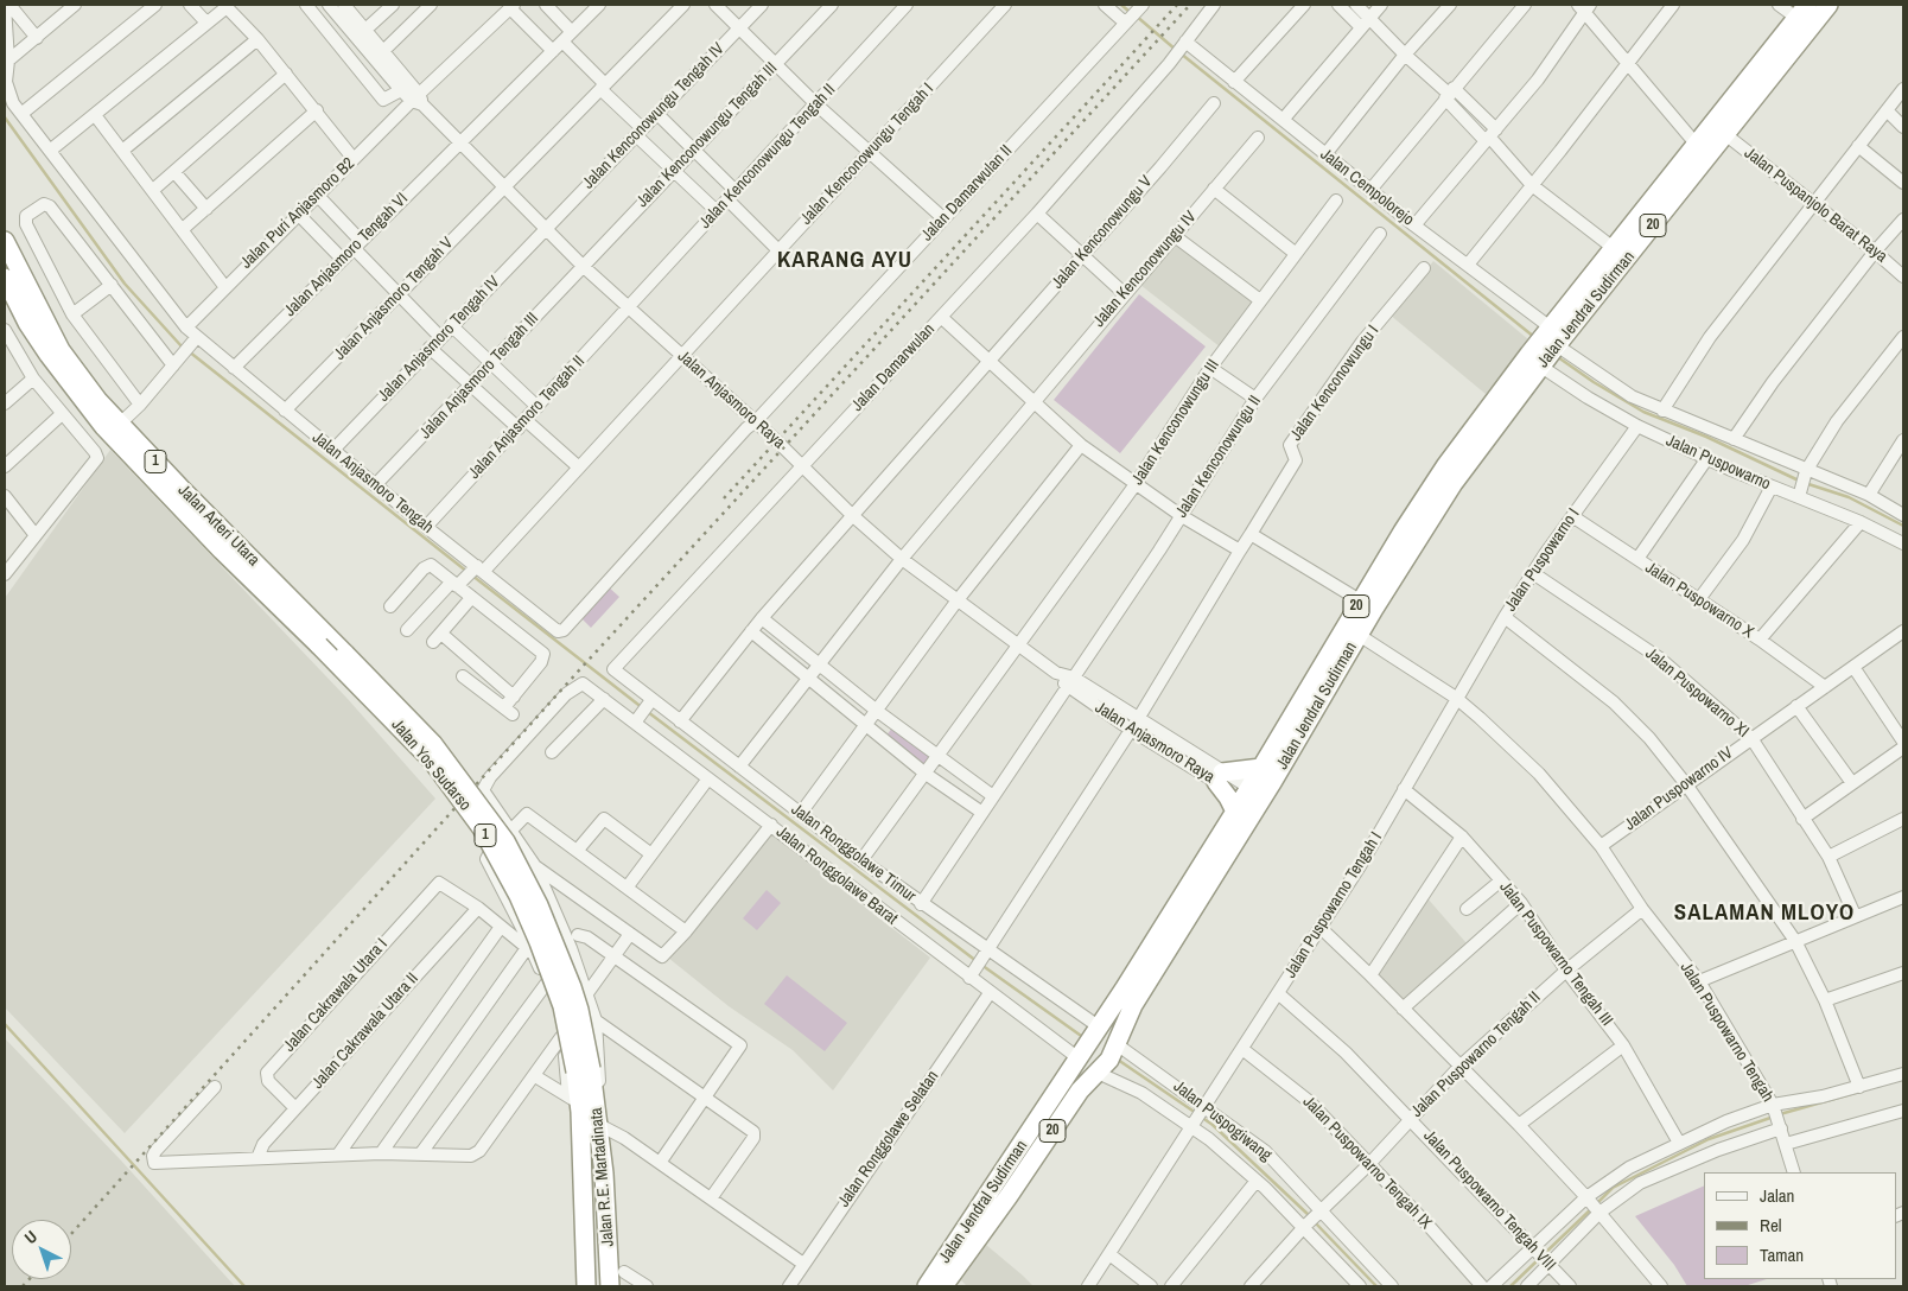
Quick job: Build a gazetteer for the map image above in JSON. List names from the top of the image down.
{
  "streets": {
    "highway": [
      "20",
      "Jalan Jendral Sudirman",
      "1",
      "Jalan Arteri Utara",
      "Jalan Yos Sudarso",
      "Jalan R.E. Martadinata"
    ],
    "street": [
      "Jalan Kenconowungu Tengah IV",
      "Jalan Kenconowungu Tengah III",
      "Jalan Kenconowungu Tengah I",
      "Jalan Kenconowungu Tengah II",
      "Jalan Cempolorejo",
      "Jalan Damarwulan II",
      "Jalan Puspanjolo Barat Raya",
      "Jalan Puri Anjasmoro B2",
      "Jalan Kenconowungu V",
      "Jalan Anjasmoro Tengah VI",
      "Jalan Kenconowungu IV",
      "Jalan Anjasmoro Tengah V",
      "Jalan Anjasmoro Tengah IV",
      "Jalan Damarwulan",
      "Jalan Anjasmoro Tengah III",
      "Jalan Kenconowungu I",
      "Jalan Anjasmoro Raya",
      "Jalan Anjasmoro Tengah II",
      "Jalan Kenconowungu III",
      "Jalan Kenconowungu II",
      "Jalan Puspowarno",
      "Jalan Anjasmoro Tengah",
      "Jalan Puspowarno I",
      "Jalan Puspowarno X",
      "Jalan Puspowarno XI",
      "Jalan Puspowarno IV",
      "Jalan Ronggolawe Timur",
      "Jalan Ronggolawe Barat",
      "Jalan Puspowarno Tengah I",
      "Jalan Puspowarno Tengah III",
      "Jalan Cakrawala Utara I",
      "Jalan Cakrawala Utara II",
      "Jalan Puspowarno Tengah",
      "Jalan Puspowarno Tengah II",
      "Jalan Puspogiwang",
      "Jalan Ronggolawe Selatan",
      "Jalan Puspowarno Tengah IX",
      "Jalan Puspowarno Tengah VIII"
    ]
  },
  "crossings": [
    ["Jalan Kenconowungu Tengah IV", "Jalan Anjasmoro Tengah IV"],
    ["Jalan Kenconowungu Tengah IV", "Jalan Anjasmoro Raya"],
    ["Jalan Kenconowungu Tengah III", "Jalan Anjasmoro Tengah III"],
    ["Jalan Kenconowungu Tengah III", "Jalan Anjasmoro Raya"],
    ["Jalan Kenconowungu Tengah I", "Jalan Anjasmoro Raya"],
    ["Jalan Kenconowungu Tengah I", "Jalan Anjasmoro Tengah"],
    ["Jalan Kenconowungu Tengah II", "Jalan Anjasmoro Raya"],
    ["Jalan Kenconowungu Tengah II", "Jalan Anjasmoro Tengah II"],
    ["Jalan Cempolorejo", "Jalan Jendral Sudirman"],
    ["Jalan Cempolorejo", "Jalan Damarwulan"],
    ["Jalan Cempolorejo", "Jalan Puspowarno"],
    ["Jalan Damarwulan II", "Jalan Anjasmoro Raya"],
    ["Jalan Damarwulan II", "Jalan Anjasmoro Tengah"],
    ["Jalan Puspanjolo Barat Raya", "Jalan Jendral Sudirman"],
    ["Jalan Puri Anjasmoro B2", "Jalan Anjasmoro Raya"],
    ["Jalan Puri Anjasmoro B2", "Jalan Anjasmoro Tengah"],
    ["Jalan Kenconowungu V", "Jalan Anjasmoro Raya"],
    ["Jalan Kenconowungu V", "Jalan Ronggolawe Timur"],
    ["Jalan Anjasmoro Tengah VI", "Jalan Anjasmoro Raya"],
    ["Jalan Anjasmoro Tengah VI", "Jalan Anjasmoro Tengah"],
    ["Jalan Anjasmoro Tengah V", "Jalan Anjasmoro Raya"],
    ["Jalan Anjasmoro Tengah V", "Jalan Anjasmoro Tengah"],
    ["Jalan Jendral Sudirman", "Jalan Anjasmoro Raya"],
    ["Jalan Jendral Sudirman", "Jalan Puspowarno"],
    ["Jalan Jendral Sudirman", "Jalan Ronggolawe Timur"],
    ["Jalan Jendral Sudirman", "Jalan Ronggolawe Barat"],
    ["Jalan Jendral Sudirman", "Jalan Puspowarno Tengah"],
    ["Jalan Jendral Sudirman", "Jalan Puspogiwang"],
    ["Jalan Anjasmoro Tengah IV", "Jalan Anjasmoro Raya"],
    ["Jalan Anjasmoro Tengah IV", "Jalan Anjasmoro Tengah"],
    ["Jalan Damarwulan", "Jalan Anjasmoro Raya"],
    ["Jalan Damarwulan", "Jalan Ronggolawe Timur"],
    ["Jalan Anjasmoro Tengah III", "Jalan Anjasmoro Raya"],
    ["Jalan Anjasmoro Tengah III", "Jalan Anjasmoro Tengah"],
    ["Jalan Anjasmoro Raya", "Jalan Anjasmoro Tengah II"],
    ["Jalan Anjasmoro Raya", "Jalan Kenconowungu III"],
    ["Jalan Anjasmoro Raya", "Jalan Kenconowungu II"],
    ["Jalan Anjasmoro Tengah II", "Jalan Anjasmoro Tengah"],
    ["Jalan Kenconowungu III", "Jalan Ronggolawe Timur"],
    ["Jalan Kenconowungu II", "Jalan Ronggolawe Timur"],
    ["Jalan Puspowarno", "Jalan Puspowarno I"],
    ["Jalan Arteri Utara", "Jalan Yos Sudarso"],
    ["Jalan Puspowarno I", "Jalan Puspowarno X"],
    ["Jalan Puspowarno I", "Jalan Puspowarno XI"],
    ["Jalan Puspowarno I", "Jalan Puspowarno Tengah I"],
    ["Jalan Puspowarno I", "Jalan Puspowarno Tengah"],
    ["Jalan Puspowarno X", "Jalan Puspowarno IV"],
    ["Jalan Puspowarno XI", "Jalan Puspowarno IV"],
    ["Jalan Yos Sudarso", "Jalan R.E. Martadinata"],
    ["Jalan Puspowarno IV", "Jalan Puspowarno Tengah"],
    ["Jalan Ronggolawe Barat", "Jalan Ronggolawe Selatan"],
    ["Jalan Puspowarno Tengah I", "Jalan Puspowarno Tengah III"],
    ["Jalan Puspowarno Tengah I", "Jalan Puspowarno Tengah"],
    ["Jalan Puspowarno Tengah I", "Jalan Puspogiwang"],
    ["Jalan Puspowarno Tengah I", "Jalan Puspowarno Tengah IX"],
    ["Jalan Puspowarno Tengah I", "Jalan Puspowarno Tengah VIII"],
    ["Jalan Puspowarno Tengah III", "Jalan Puspowarno Tengah II"],
    ["Jalan Cakrawala Utara I", "Jalan Cakrawala Utara II"],
    ["Jalan Puspowarno Tengah", "Jalan Puspowarno Tengah II"],
    ["Jalan Puspowarno Tengah II", "Jalan Puspogiwang"],
    ["Jalan Puspowarno Tengah II", "Jalan Puspowarno Tengah IX"],
    ["Jalan Puspowarno Tengah II", "Jalan Puspowarno Tengah VIII"]
  ],
  "districts": ["KARANG AYU", "SALAMAN MLOYO"],
  "legend": ["Jalan", "Rel", "Taman"],
  "north": "top left"
}
